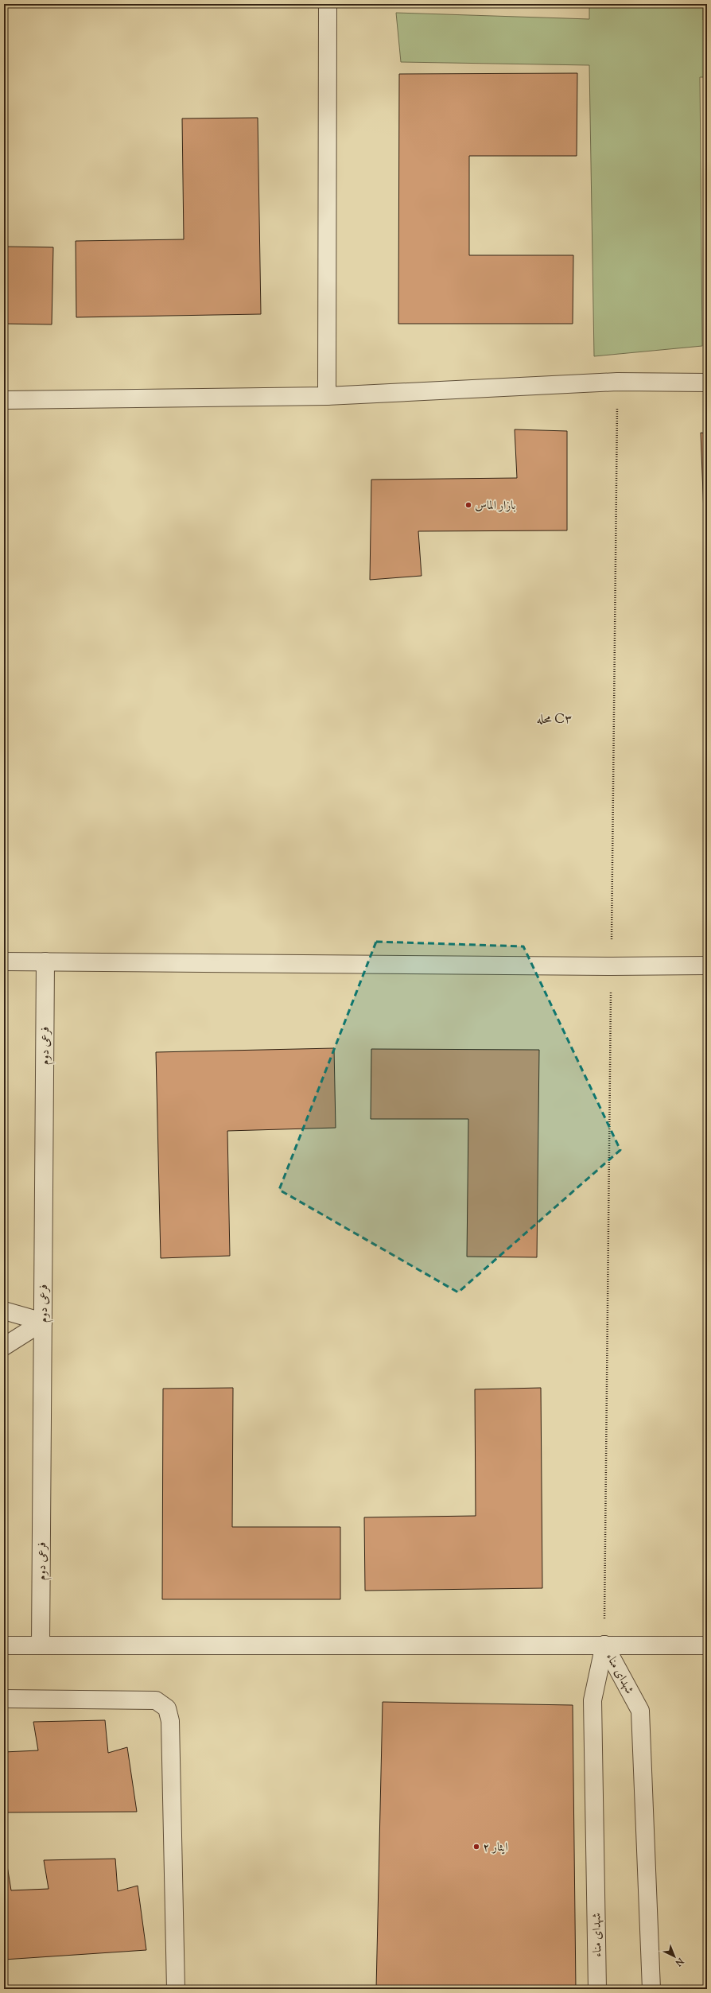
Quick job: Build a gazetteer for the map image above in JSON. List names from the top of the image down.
{
  "streets": {
    "street": ["فرعی دوم", "شهدای مناء"]
  },
  "districts": ["محله C۳"],
  "places": ["بازار الماس", "ایثار ۲"],
  "north": "bottom right"
}
